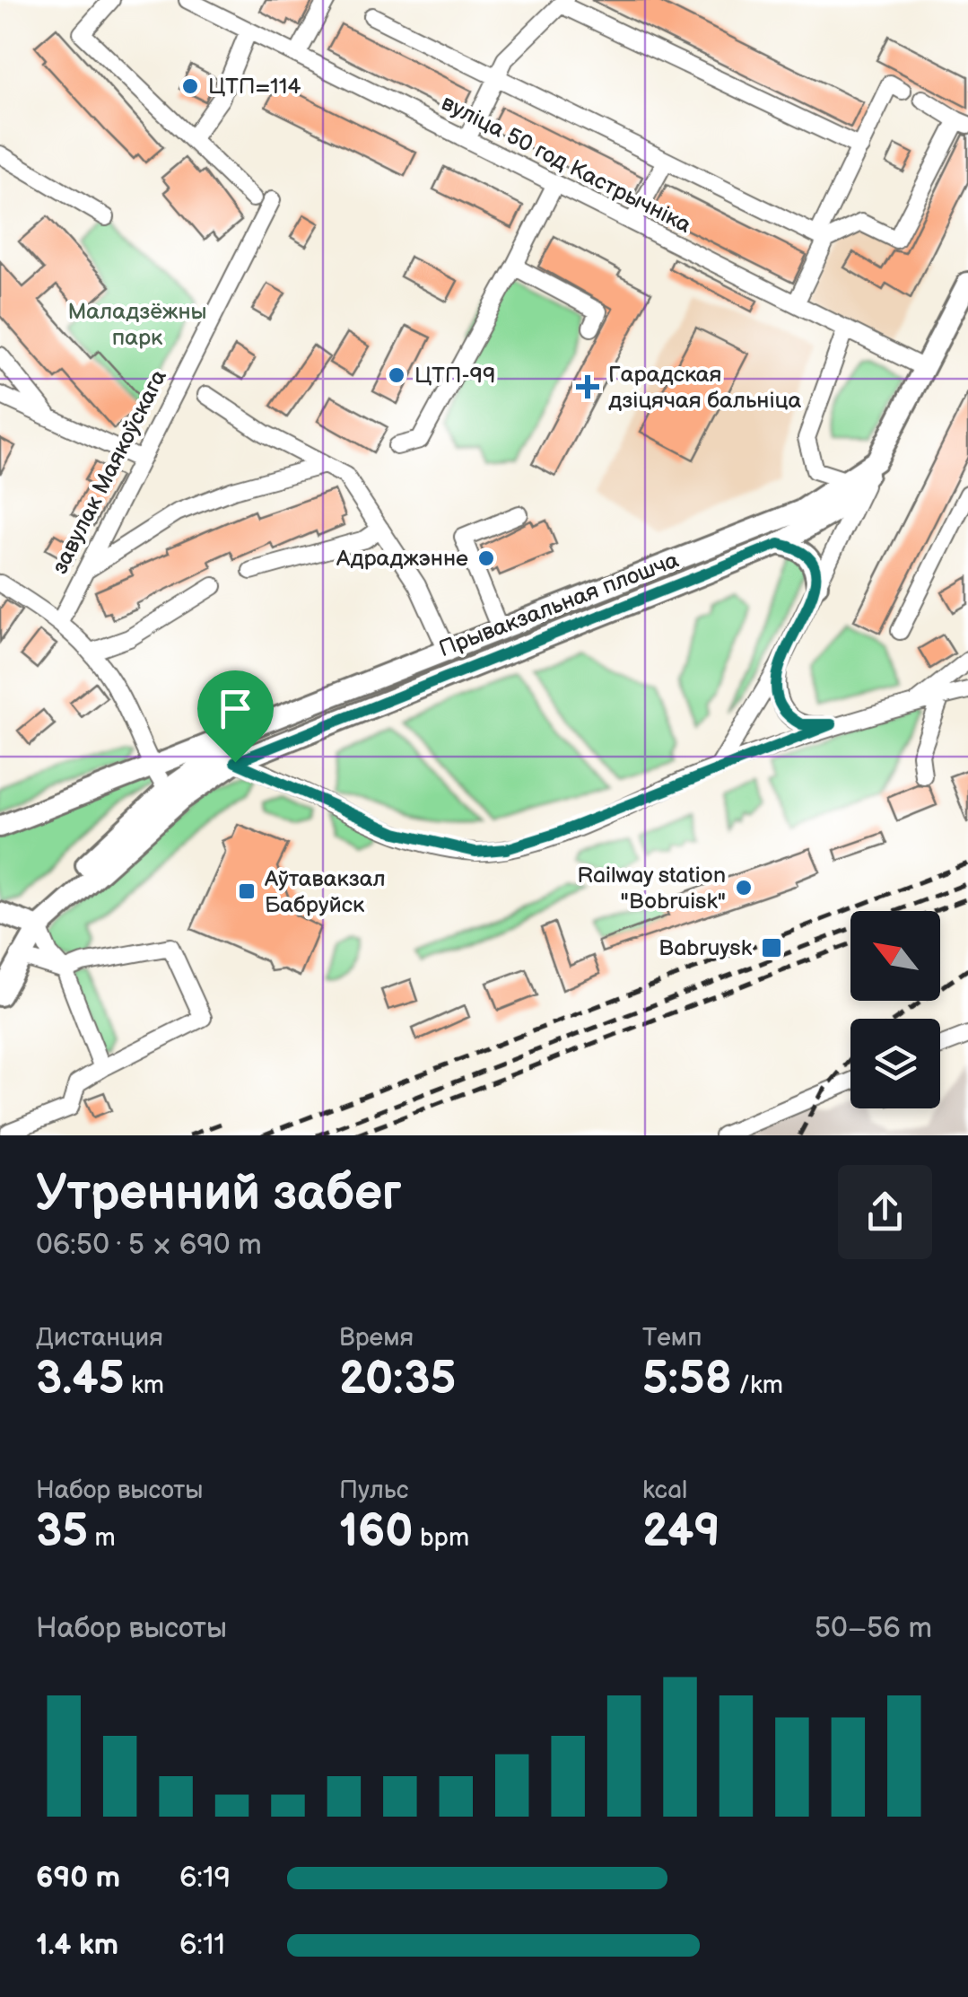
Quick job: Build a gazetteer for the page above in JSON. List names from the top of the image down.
{
  "streets": {
    "main road": ["Прывакзальная плошча"],
    "street": ["вуліца 50 год Кастрычніка", "завулак Маякоўскага"]
  },
  "crossings": [
    ["вуліца 50 год Кастрычніка", "Прывакзальная плошча"]
  ],
  "parks": ["Маладзёжны парк"],
  "places": {
    "other": [
      "ЦТП=114",
      "ЦТП-99",
      "Адраджэнне",
      "Railway station \"Bobruisk\""
    ],
    "health": ["Гарадская дзіцячая бальніца"],
    "transit": ["Аўтавакзал Бабруйск", "Babruysk"]
  },
  "north": "top left",
  "page": {
    "heading": ["Утренний забег", "06:50 · 5 × 690 m"],
    "stats": [
      ["Дистанция", "3.45 km"],
      ["Время", "20:35"],
      ["Темп", "5:58 /km"],
      ["Набор высоты", "35 m"],
      ["Пульс", "160 bpm"],
      ["kcal", "249"]
    ],
    "chart": ["Набор высоты", "50–56 m"],
    "list": [
      {
        "name": "690 m",
        "note": "6:19"
      },
      {
        "name": "1.4 km",
        "note": "6:11"
      }
    ]
  }
}
